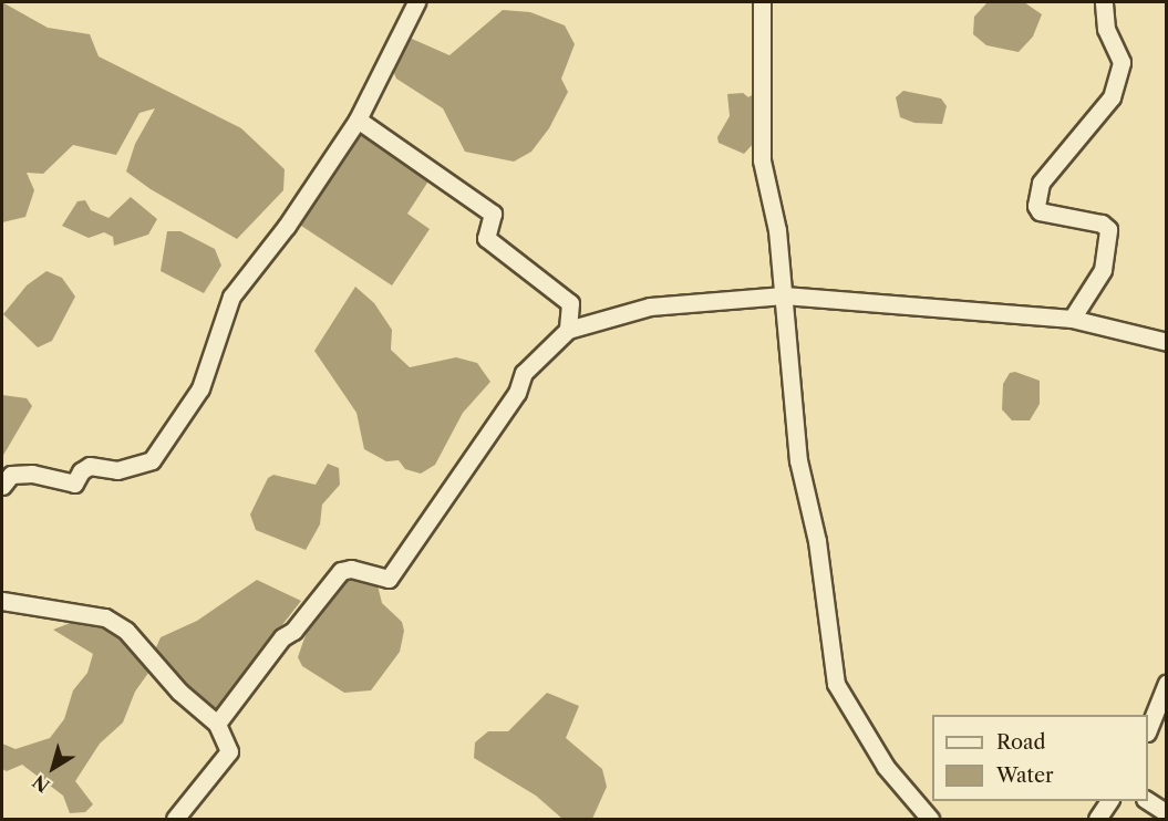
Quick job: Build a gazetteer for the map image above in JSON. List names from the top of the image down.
{
  "legend": ["Road", "Water"],
  "north": "bottom left"
}
